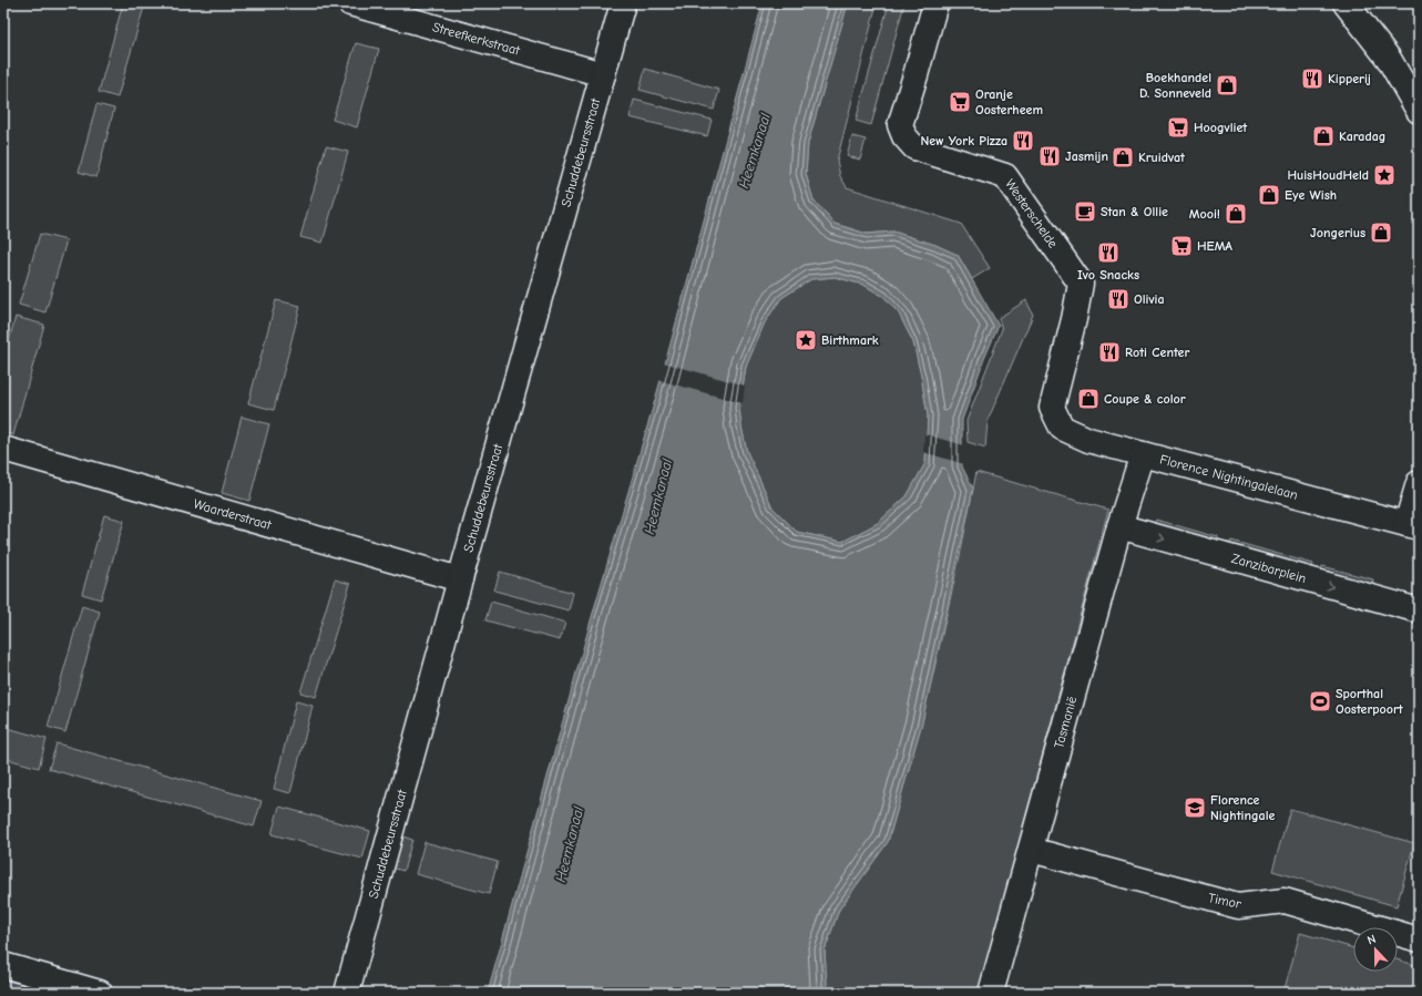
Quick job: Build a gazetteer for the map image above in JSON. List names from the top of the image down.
{
  "streets": {
    "street": [
      "Streefkerkstraat",
      "Schuddebeursstraat",
      "Westerschelde",
      "Florence Nightingalelaan",
      "Waarderstraat",
      "Zanzibarplein",
      "Tasmanië",
      "Timor"
    ]
  },
  "crossings": [
    ["Streefkerkstraat", "Schuddebeursstraat"],
    ["Schuddebeursstraat", "Waarderstraat"],
    ["Westerschelde", "Florence Nightingalelaan"],
    ["Florence Nightingalelaan", "Tasmanië"],
    ["Zanzibarplein", "Tasmanië"],
    ["Tasmanië", "Timor"]
  ],
  "one_way": ["Zanzibarplein"],
  "water": ["Heemkanaal"],
  "places": {
    "restaurant": [
      "Kipperij",
      "New York Pizza",
      "Jasmijn",
      "Ivo Snacks",
      "Olivia",
      "Roti Center"
    ],
    "shop": [
      "Boekhandel D. Sonneveld",
      "Karadag",
      "Kruidvat",
      "Eye Wish",
      "Mooi!",
      "Jongerius",
      "Coupe & color"
    ],
    "supermarket": ["Oranje Oosterheem", "Hoogvliet", "HEMA"],
    "place": ["HuisHoudHeld", "Birthmark"],
    "cafe": ["Stan & Ollie"],
    "sports": ["Sporthal Oosterpoort"],
    "school or university": ["Florence Nightingale"]
  },
  "north": "top"
}
